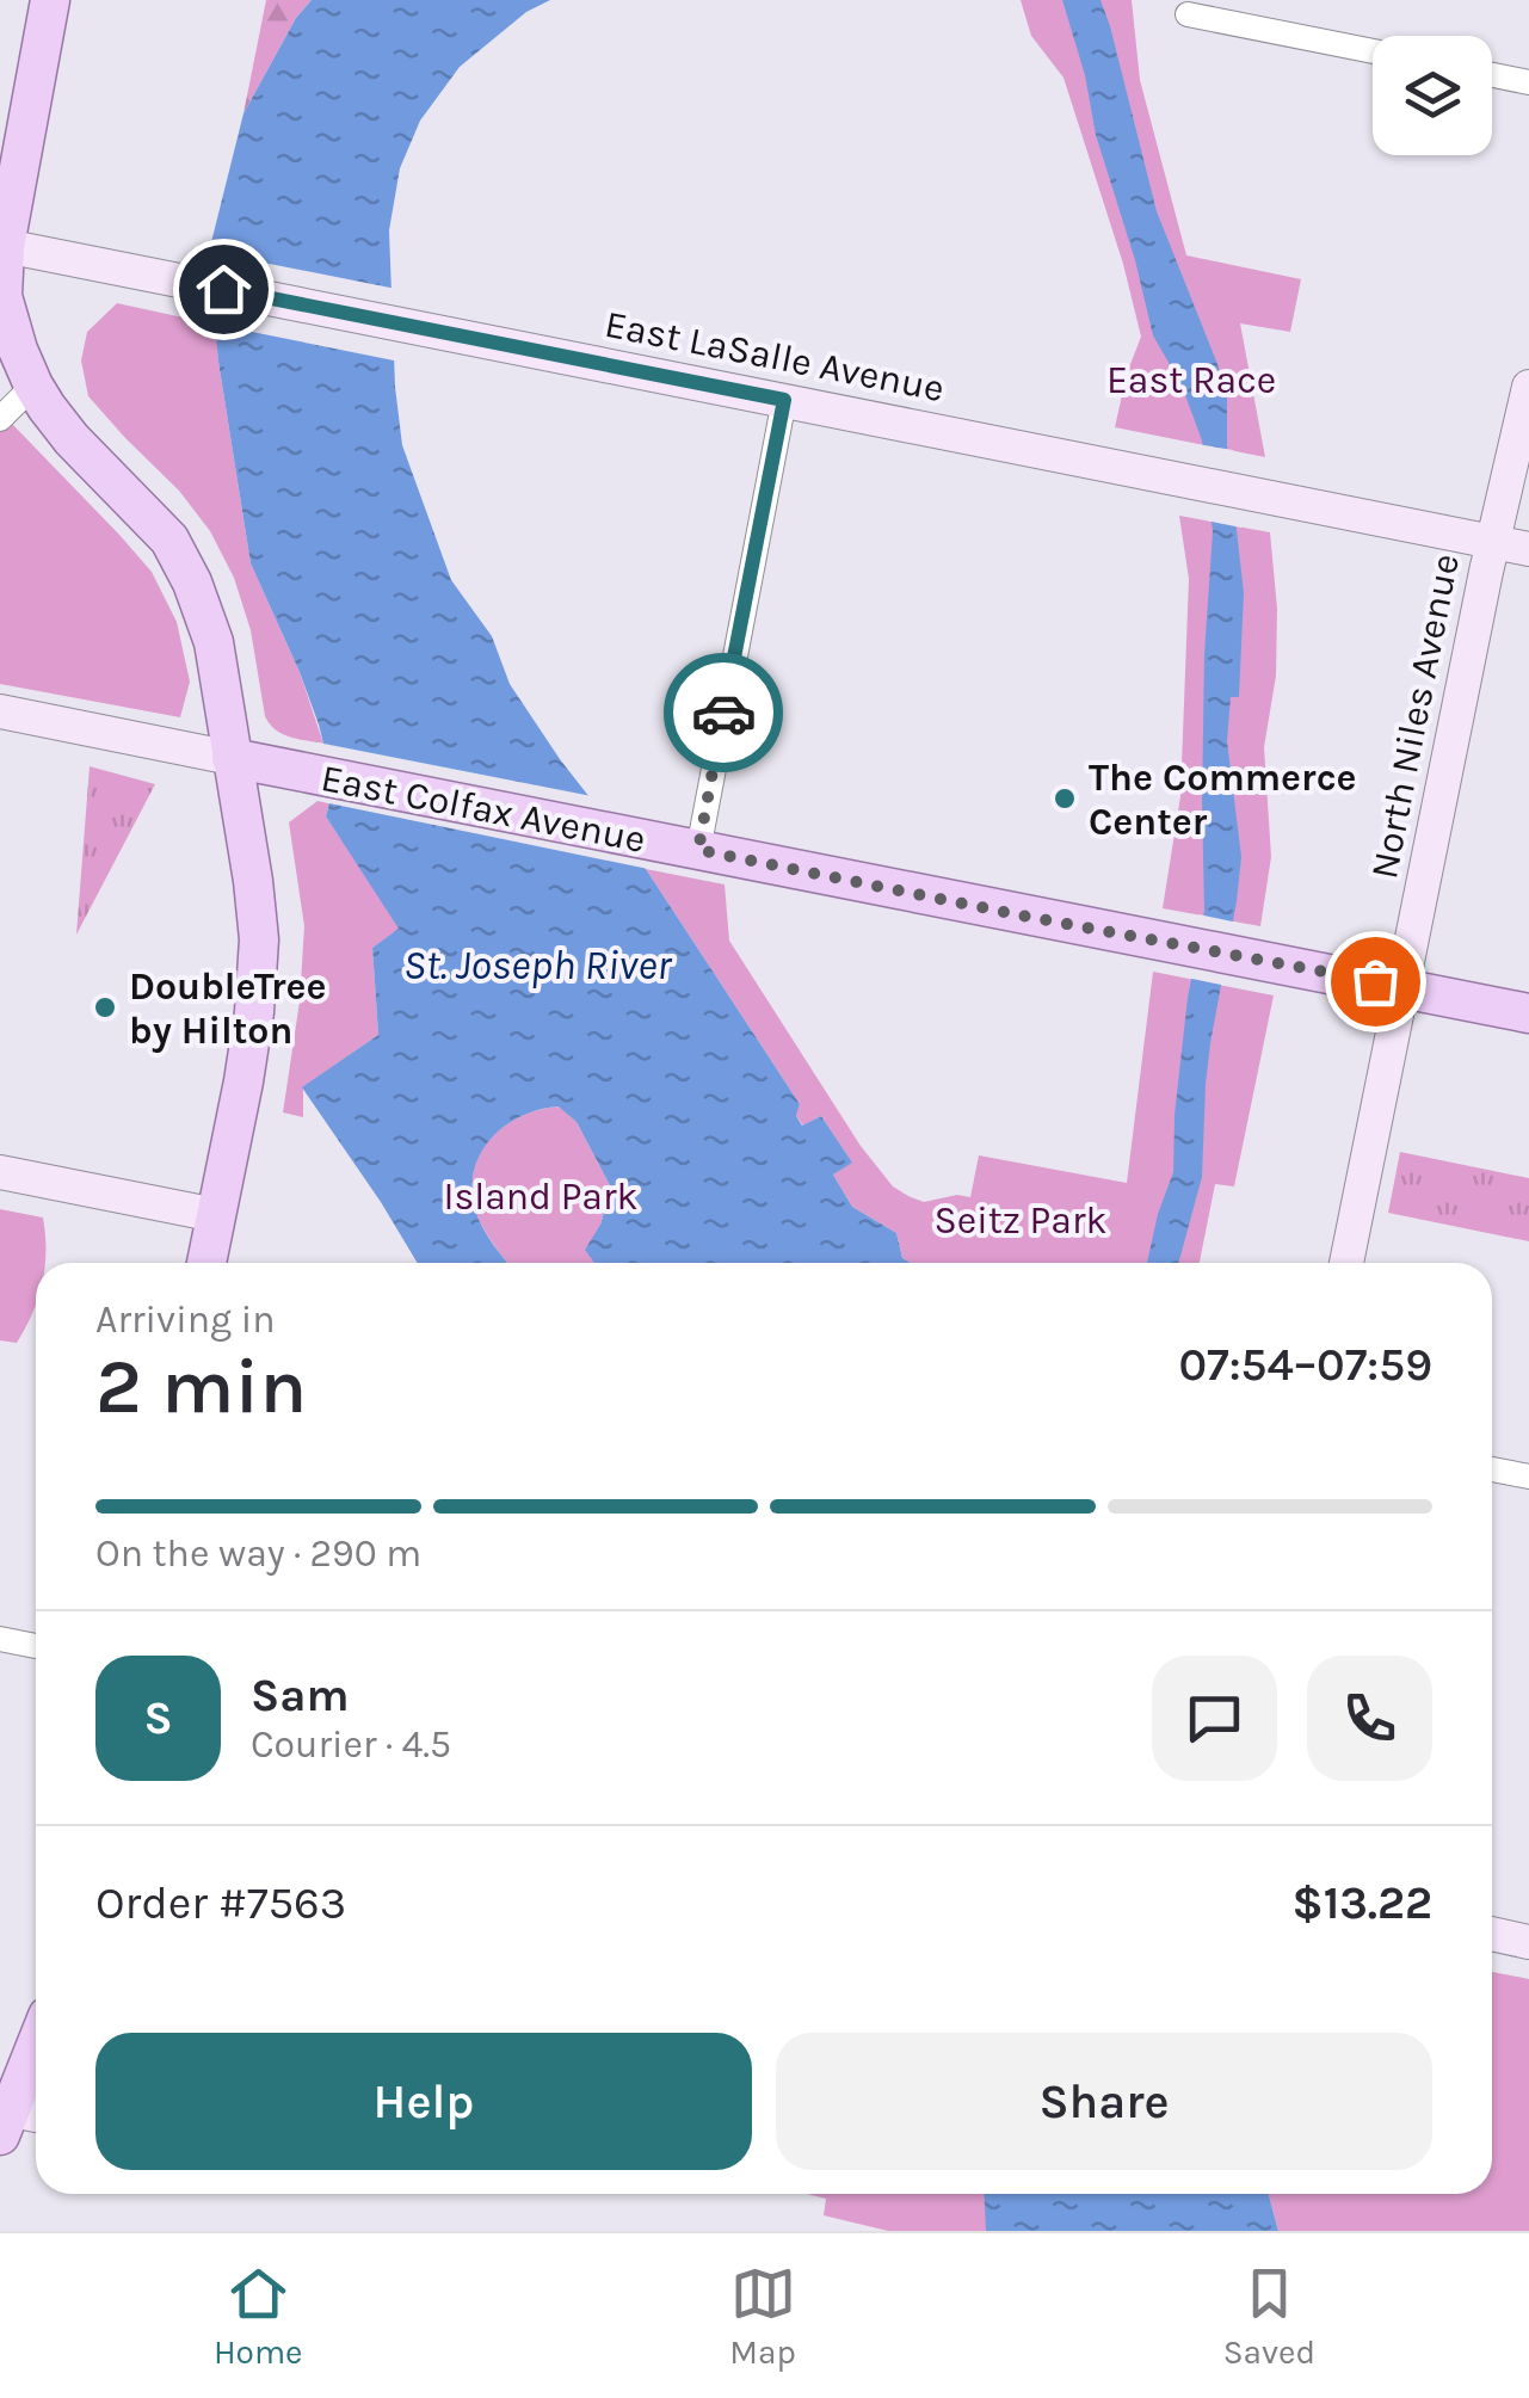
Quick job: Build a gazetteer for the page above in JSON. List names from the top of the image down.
{
  "streets": {
    "main road": ["East Colfax Avenue"],
    "street": ["East LaSalle Avenue", "North Niles Avenue"]
  },
  "crossings": [
    ["East LaSalle Avenue", "North Niles Avenue"],
    ["North Niles Avenue", "East Colfax Avenue"]
  ],
  "water": ["St. Joseph River"],
  "parks": ["East Race", "Island Park", "Seitz Park"],
  "places": ["The Commerce Center", "DoubleTree by Hilton"],
  "page": {
    "heading": ["2 min", "Arriving in", "07:54–07:59"],
    "panel": [
      "Sam",
      "Courier · 4.5",
      "Order #7563",
      "$13.22"
    ],
    "bar": "On the way · 290 m",
    "round": "S",
    "buttons": ["Help", "Share"],
    "tabs": ["Home", "Map", "Saved"]
  }
}
